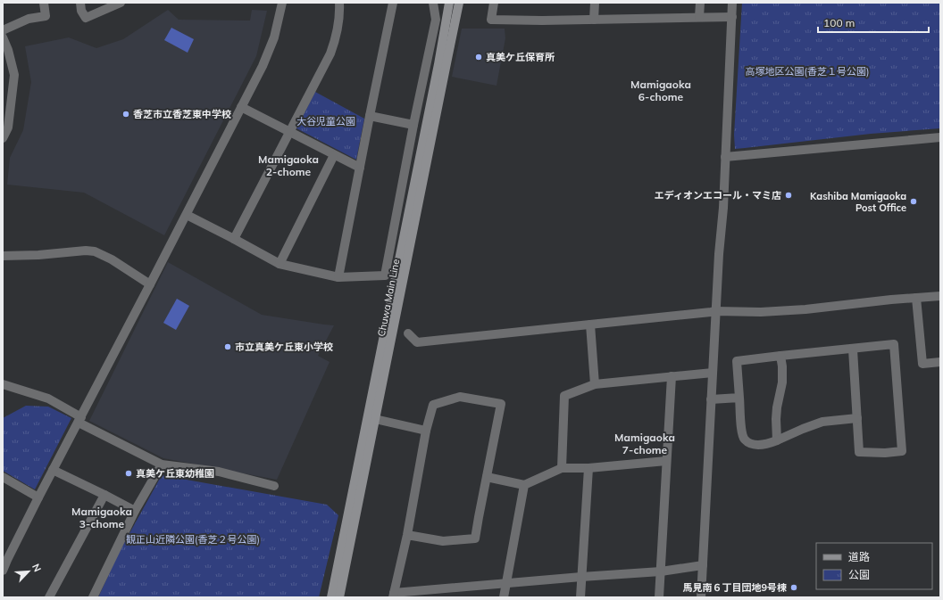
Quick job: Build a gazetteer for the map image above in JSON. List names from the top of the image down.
{
  "streets": {
    "main road": ["Chuwa Main Line"]
  },
  "districts": [
    "Mamigaoka 6-chome",
    "Mamigaoka 2-chome",
    "Mamigaoka 7-chome",
    "Mamigaoka 3-chome"
  ],
  "parks": ["高塚地区公園(香芝１号公園)", "大谷児童公園", "観正山近隣公園(香芝２号公園)"],
  "places": [
    "真美ケ丘保育所",
    "香芝市立香芝東中学校",
    "エディオンエコール・マミ店",
    "Kashiba Mamigaoka Post Office",
    "市立真美ケ丘東小学校",
    "真美ケ丘東幼稚園",
    "馬見南６丁目団地9号棟"
  ],
  "legend": ["道路", "公園"],
  "scale_bar": "100 m",
  "north": "top right"
}
